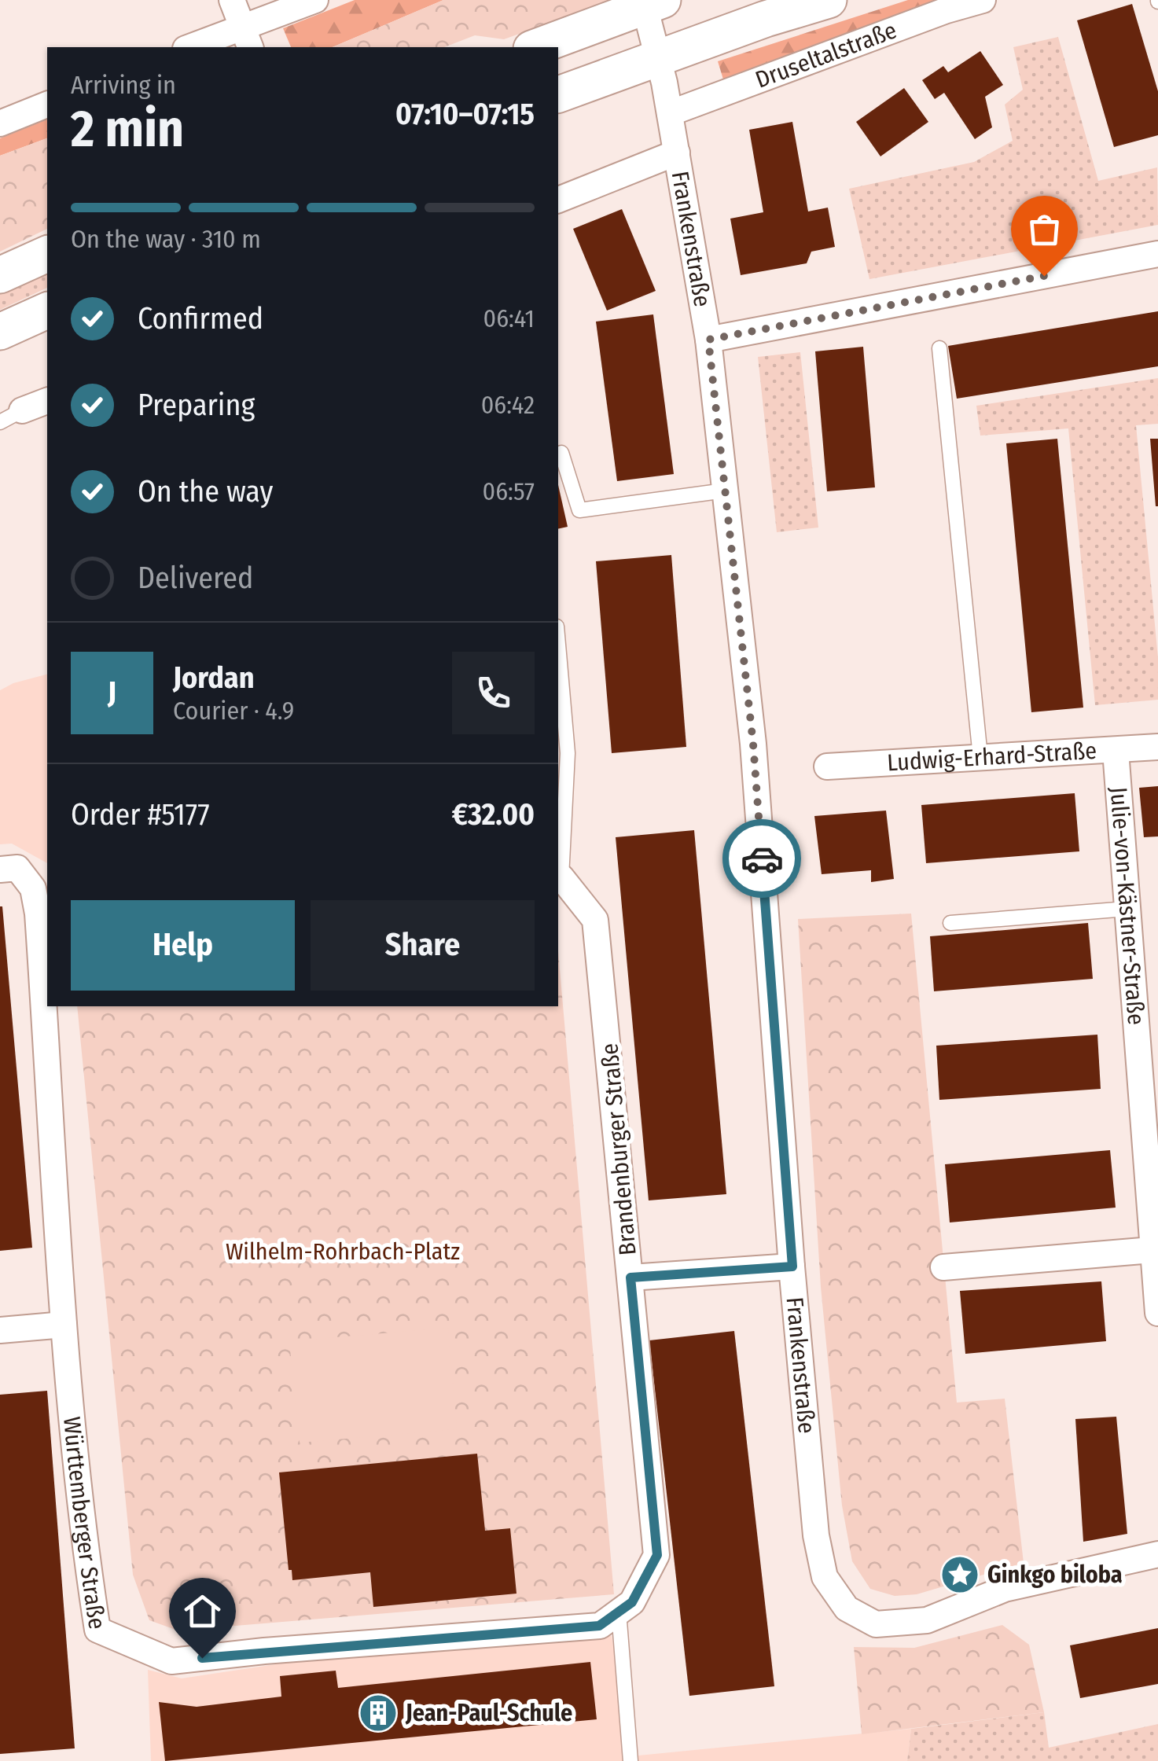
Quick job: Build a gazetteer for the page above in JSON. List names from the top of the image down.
{
  "streets": {
    "street": [
      "Druseltalstraße",
      "Frankenstraße",
      "Ludwig-Erhard-Straße",
      "Julie-von-Kästner-Straße",
      "Brandenburger Straße",
      "Württemberger Straße"
    ]
  },
  "crossings": [
    ["Druseltalstraße", "Frankenstraße"],
    ["Frankenstraße", "Brandenburger Straße"],
    ["Ludwig-Erhard-Straße", "Julie-von-Kästner-Straße"],
    ["Brandenburger Straße", "Württemberger Straße"]
  ],
  "parks": ["Wilhelm-Rohrbach-Platz"],
  "places": {
    "place": ["Ginkgo biloba"],
    "building": ["Jean-Paul-Schule"]
  },
  "page": {
    "heading": ["2 min", "Arriving in", "07:10–07:15"],
    "panel": [
      "Jordan",
      "Courier · 4.9",
      "Order #5177",
      "€32.00"
    ],
    "bar": "On the way · 310 m",
    "list": [
      ["Confirmed", "06:41"],
      ["Preparing", "06:42"],
      ["On the way", "06:57"],
      "Delivered"
    ],
    "round": "J",
    "buttons": ["Help", "Share"]
  }
}
